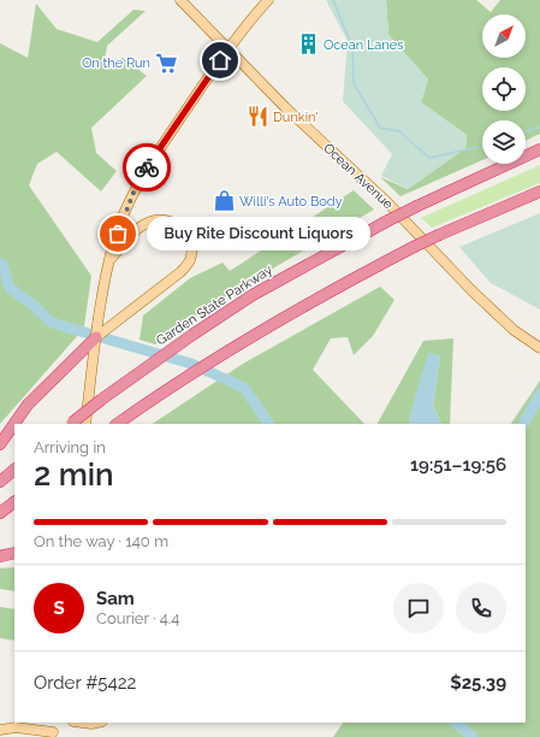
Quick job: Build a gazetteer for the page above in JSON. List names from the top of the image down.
{
  "streets": {
    "highway": ["Garden State Parkway"],
    "main road": ["Ocean Avenue"]
  },
  "places": {
    "building": ["Ocean Lanes"],
    "supermarket": ["On the Run"],
    "restaurant": ["Dunkin'"],
    "shop": ["Willi's Auto Body"],
    "other": ["Buy Rite Discount Liquors"]
  },
  "north": "top right",
  "page": {
    "bubble": "Buy Rite Discount Liquors",
    "heading": ["2 min", "Arriving in", "19:51–19:56"],
    "panel": [
      "Sam",
      "Courier · 4.4",
      "Order #5422",
      "$25.39"
    ],
    "bar": "On the way · 140 m",
    "round": "S"
  }
}
